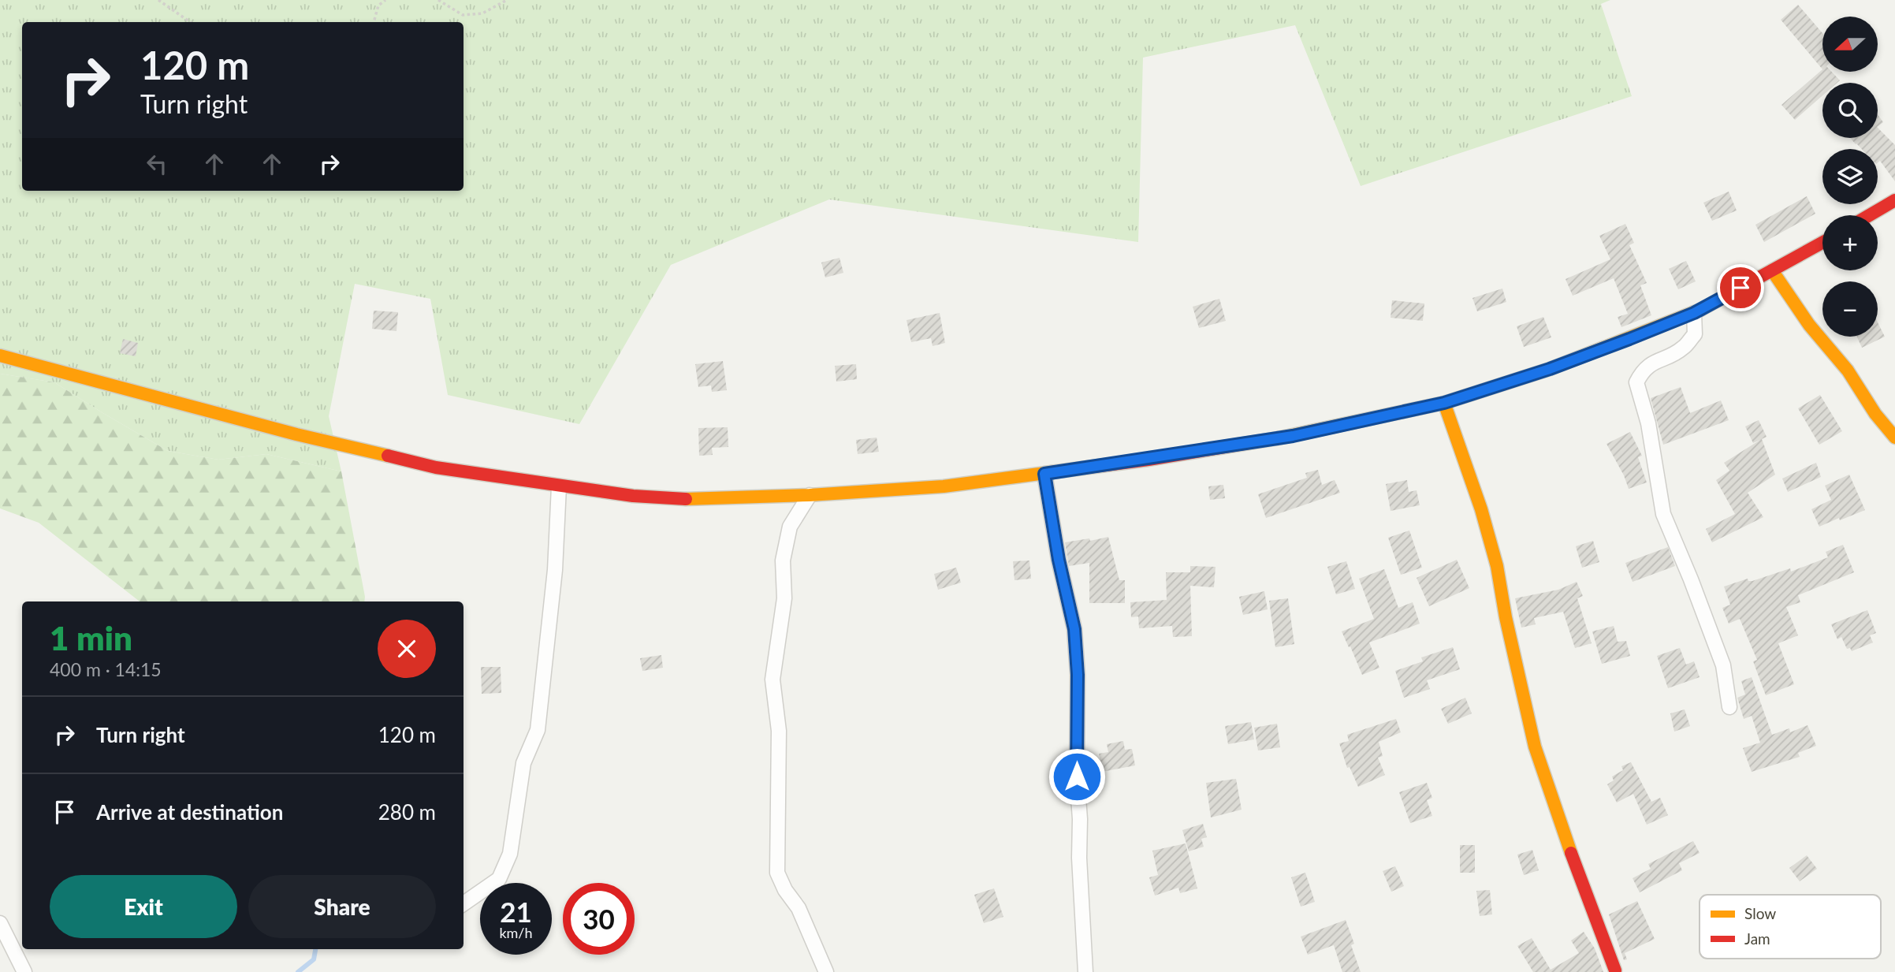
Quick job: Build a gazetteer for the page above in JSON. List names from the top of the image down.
{
  "legend": ["Slow", "Jam"],
  "north": "left",
  "page": {
    "map_buttons": ["+", "−"],
    "turn": ["120 m", "Turn right"],
    "heading": ["1 min", "400 m · 14:15"],
    "list": [
      {
        "name": "Turn right",
        "value": "120 m"
      },
      {
        "name": "Arrive at destination",
        "value": "280 m"
      }
    ],
    "buttons": ["Exit", "Share"],
    "speed": "21 km/h",
    "limit": "30"
  }
}
